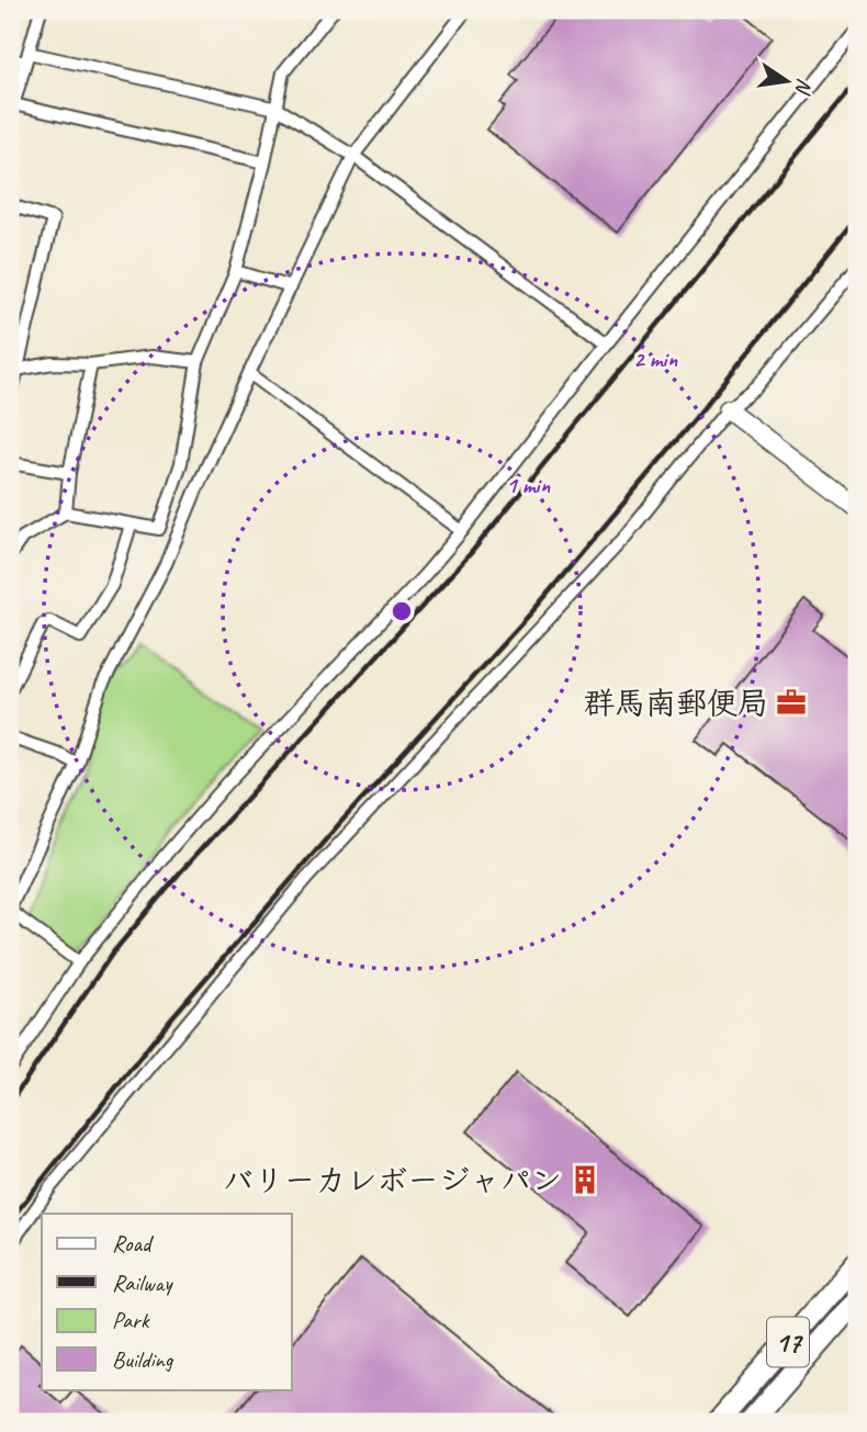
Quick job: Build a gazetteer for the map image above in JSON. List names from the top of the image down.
{
  "streets": {
    "highway": ["17"]
  },
  "places": {
    "office": ["群馬南郵便局"],
    "building": ["バリーカレボージャパン"]
  },
  "legend": [
    "Road",
    "Railway",
    "Park",
    "Building"
  ],
  "north": "right",
  "rings": ["2 min", "1 min"]
}
